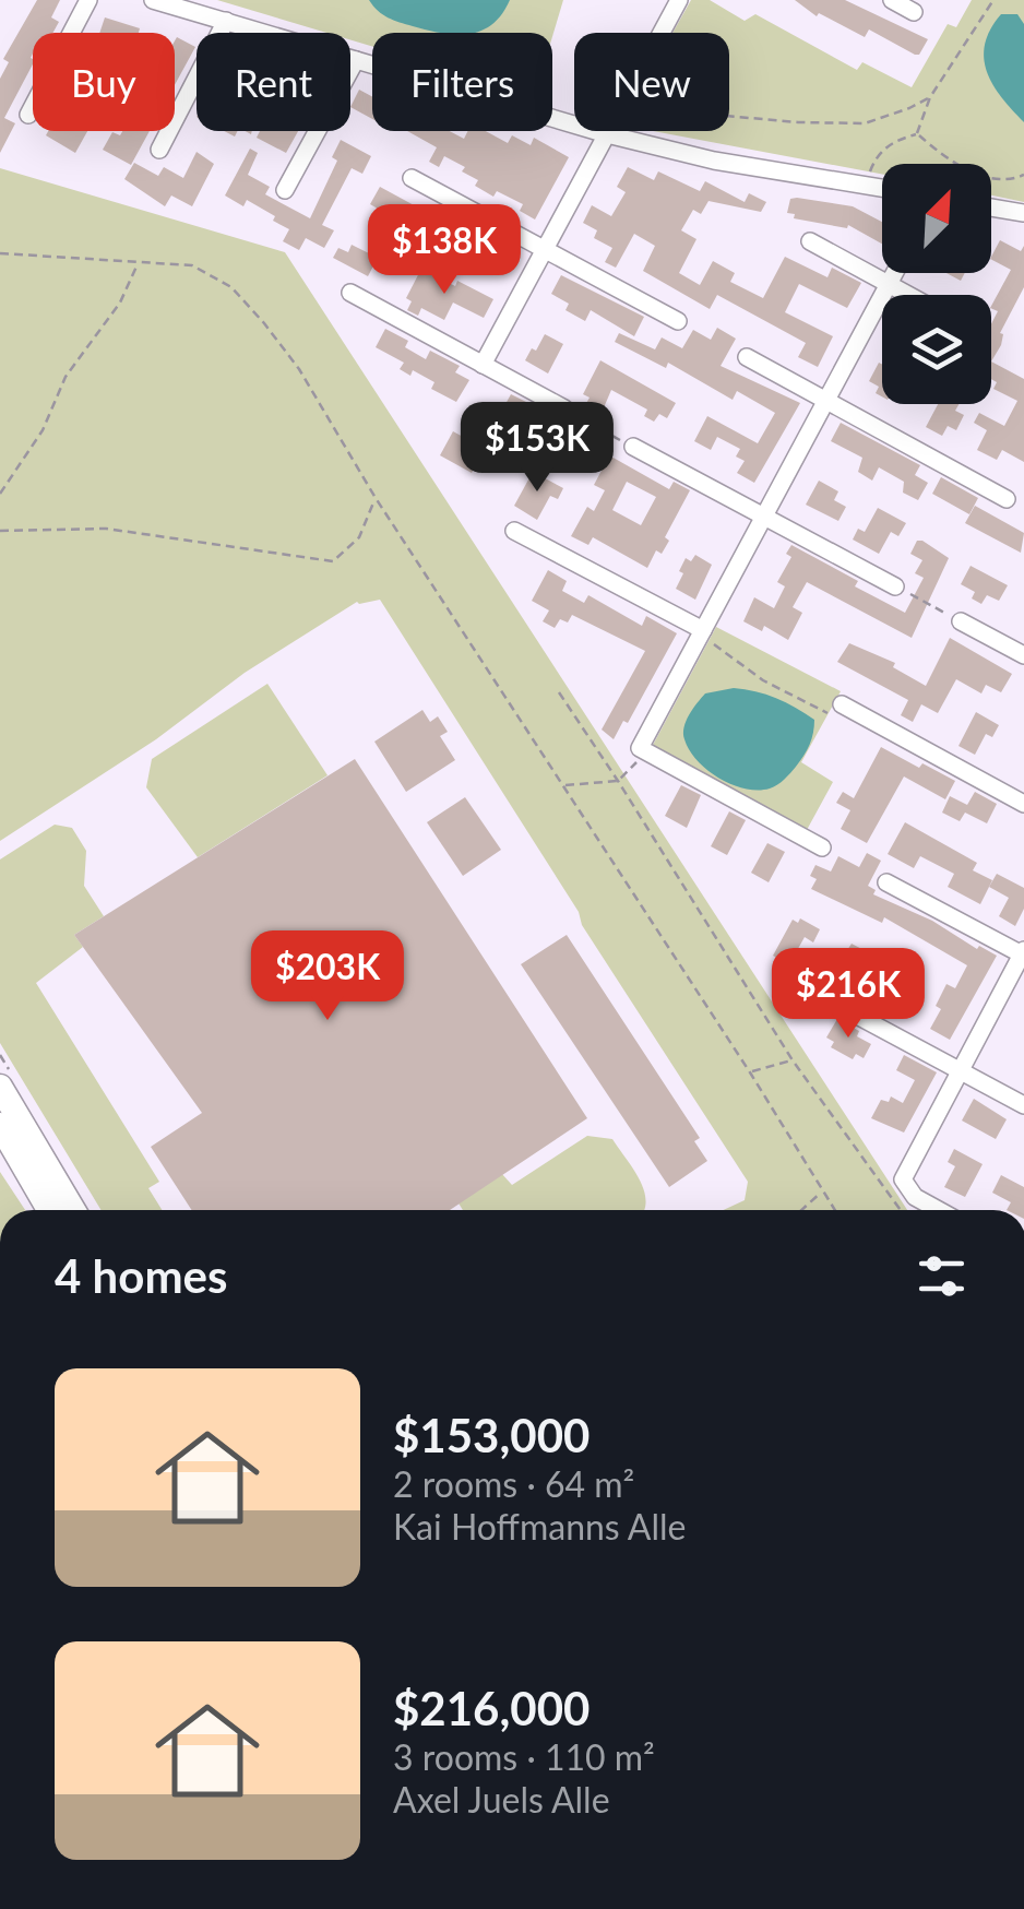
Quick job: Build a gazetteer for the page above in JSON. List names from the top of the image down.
{
  "north": "top right",
  "page": {
    "chip": [
      "Buy",
      "Rent",
      "Filters",
      "New"
    ],
    "price": [
      "$138K",
      "$153K",
      "$203K",
      "$216K"
    ],
    "heading": "4 homes",
    "list": [
      {
        "name": "$153,000",
        "note": "2 rooms · 64 m² · Kai Hoffmanns Alle"
      },
      {
        "name": "$216,000",
        "note": "3 rooms · 110 m² · Axel Juels Alle"
      }
    ]
  }
}
